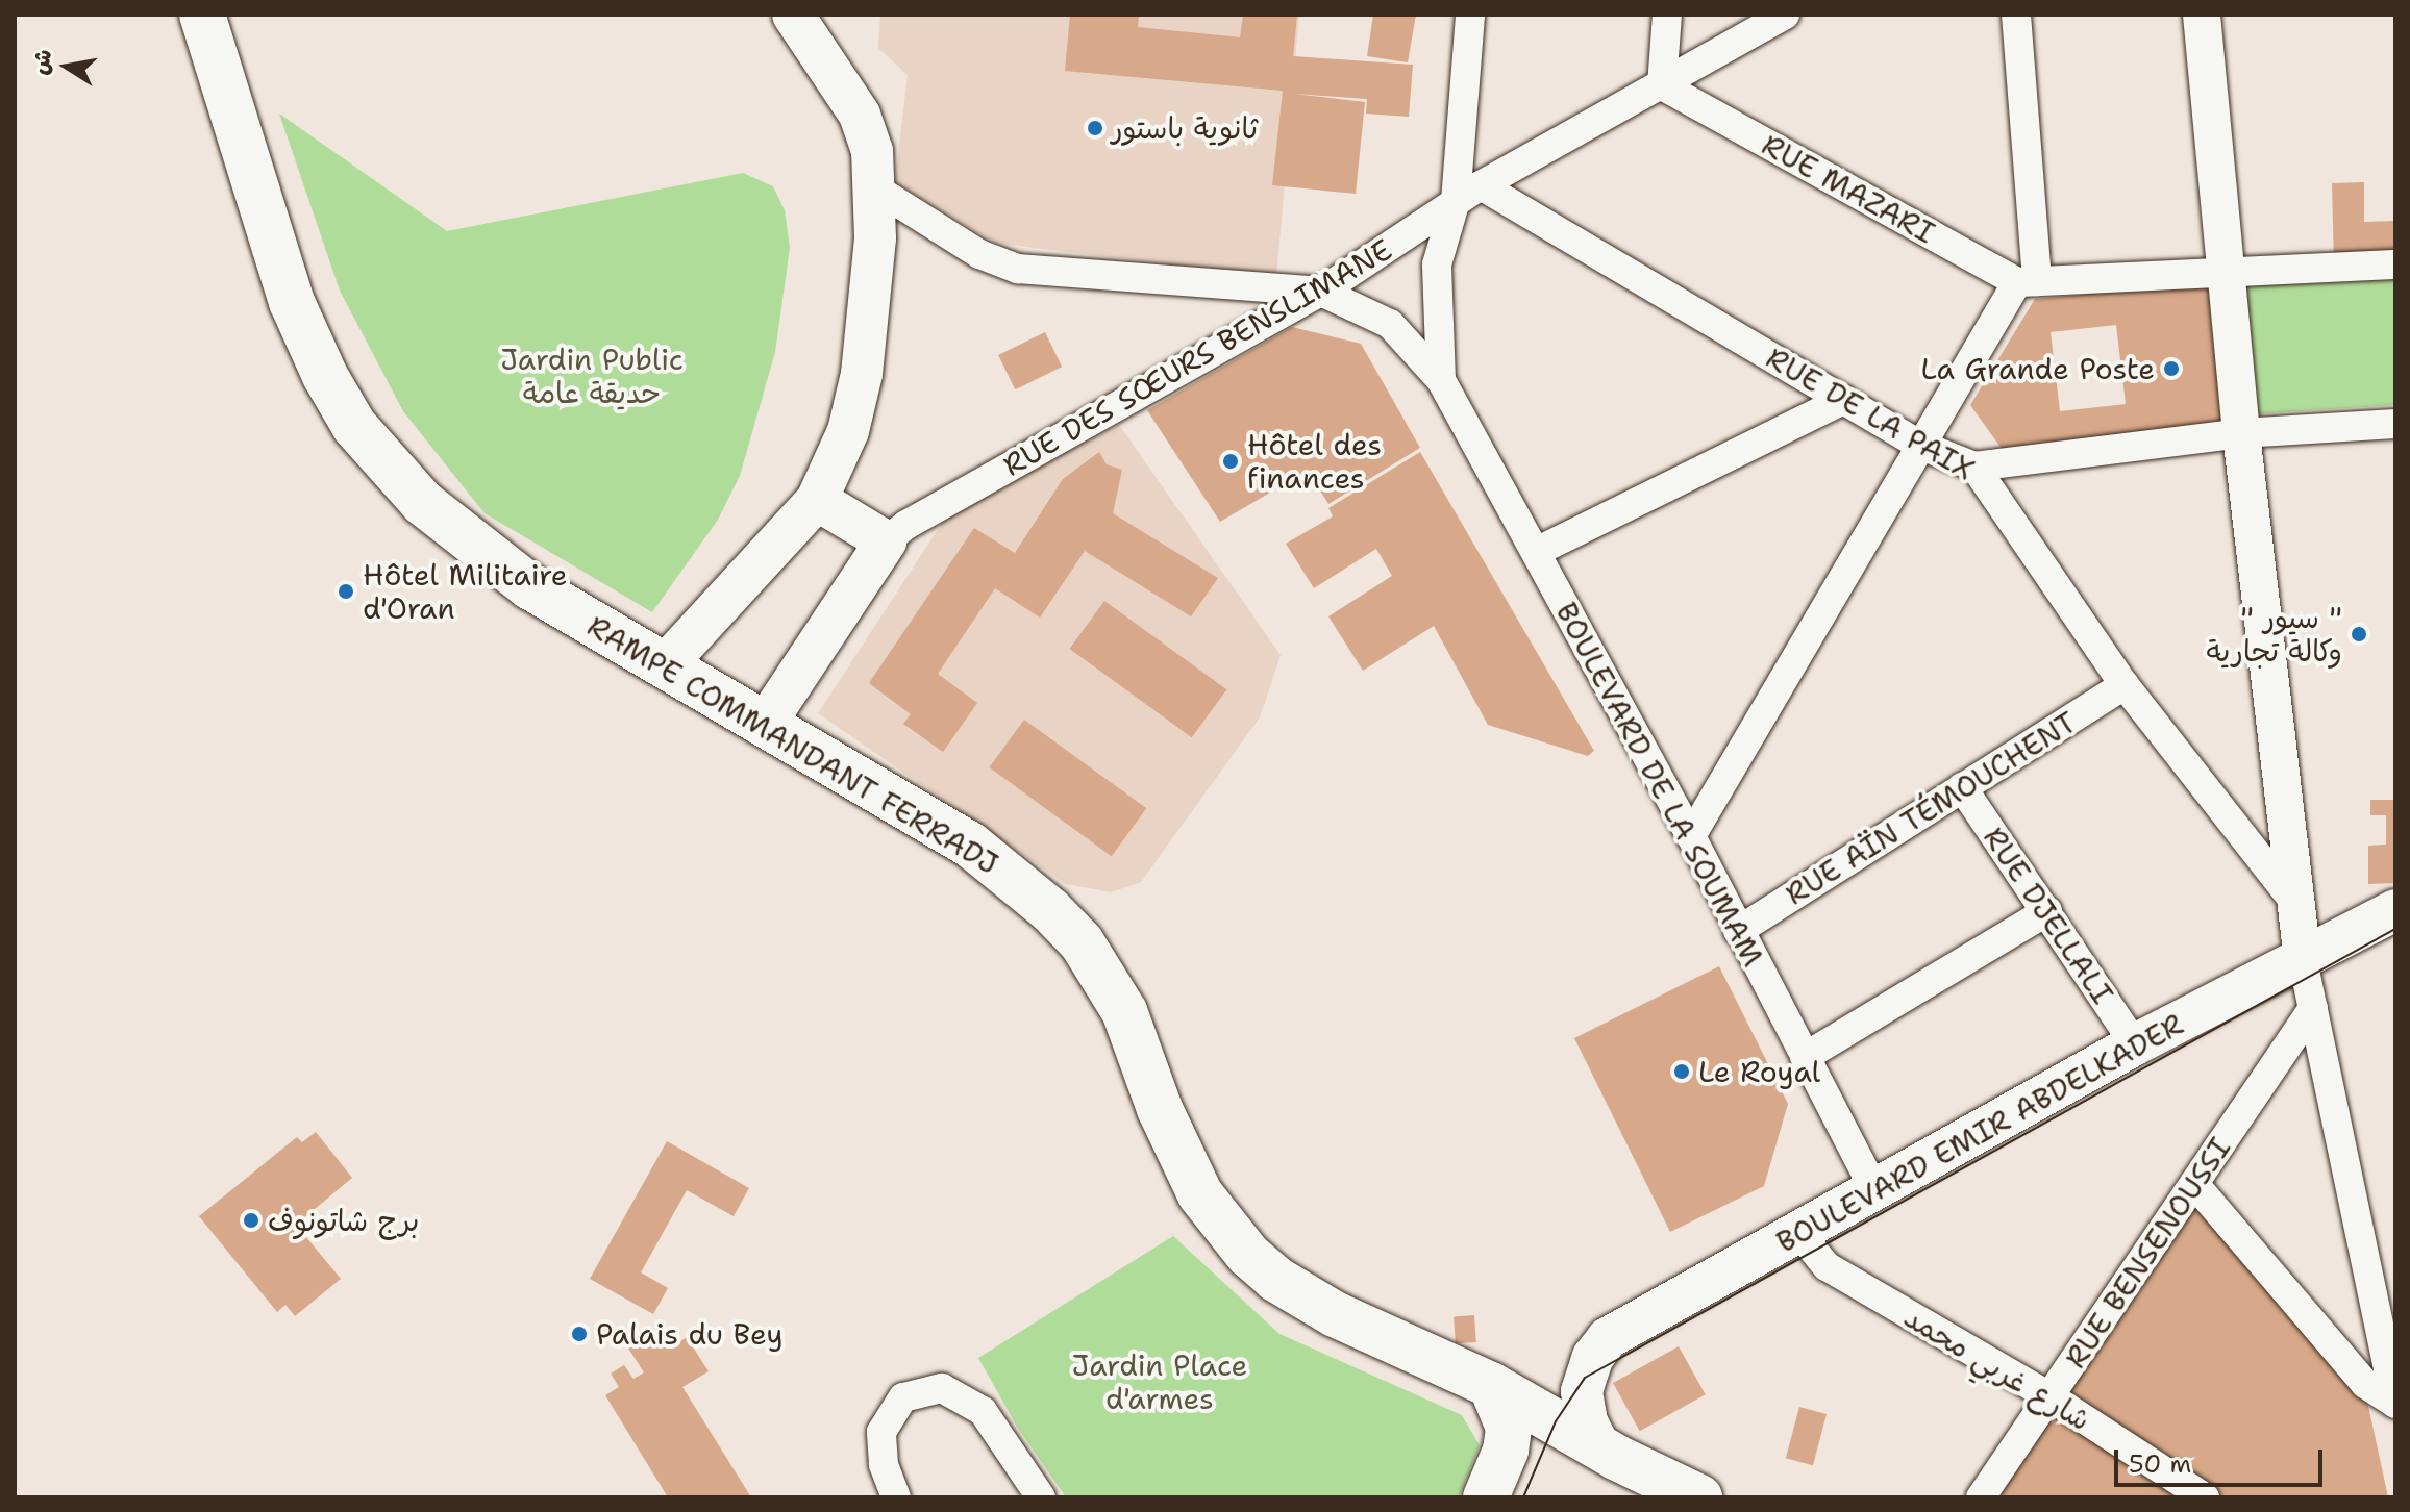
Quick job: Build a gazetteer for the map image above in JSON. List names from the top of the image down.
{
  "streets": {
    "main road": ["RUE DES SŒURS BENSLIMANE", "RAMPE COMMANDANT FERRADJ", "BOULEVARD EMIR ABDELKADER"],
    "street": [
      "RUE MAZARI",
      "RUE DE LA PAIX",
      "BOULEVARD DE LA SOUMAM",
      "RUE AÏN TÉMOUCHENT",
      "RUE DJELLALI",
      "RUE BENSENOUSSI",
      "شارع غربي محمد"
    ]
  },
  "crossings": [
    ["RUE MAZARI", "RUE DES SŒURS BENSLIMANE"],
    ["RUE DES SŒURS BENSLIMANE", "RUE DE LA PAIX"],
    ["RUE DES SŒURS BENSLIMANE", "RAMPE COMMANDANT FERRADJ"],
    ["RUE DE LA PAIX", "RUE AÏN TÉMOUCHENT"],
    ["RAMPE COMMANDANT FERRADJ", "BOULEVARD EMIR ABDELKADER"],
    ["BOULEVARD DE LA SOUMAM", "RUE AÏN TÉMOUCHENT"],
    ["BOULEVARD DE LA SOUMAM", "BOULEVARD EMIR ABDELKADER"],
    ["RUE AÏN TÉMOUCHENT", "RUE DJELLALI"],
    ["RUE DJELLALI", "BOULEVARD EMIR ABDELKADER"],
    ["BOULEVARD EMIR ABDELKADER", "شارع غربي محمد"],
    ["RUE BENSENOUSSI", "شارع غربي محمد"]
  ],
  "parks": ["Jardin Public حديقة عامة", "Jardin Place d'armes"],
  "places": [
    "ثانوية باستور",
    "La Grande Poste",
    "Hôtel des finances",
    "Hôtel Militaire d'Oran",
    "\" سيور \" وكالة تجارية",
    "Le Royal",
    "برج شاتونوف",
    "Palais du Bey"
  ],
  "scale_bar": "50 m",
  "north": "left"
}
